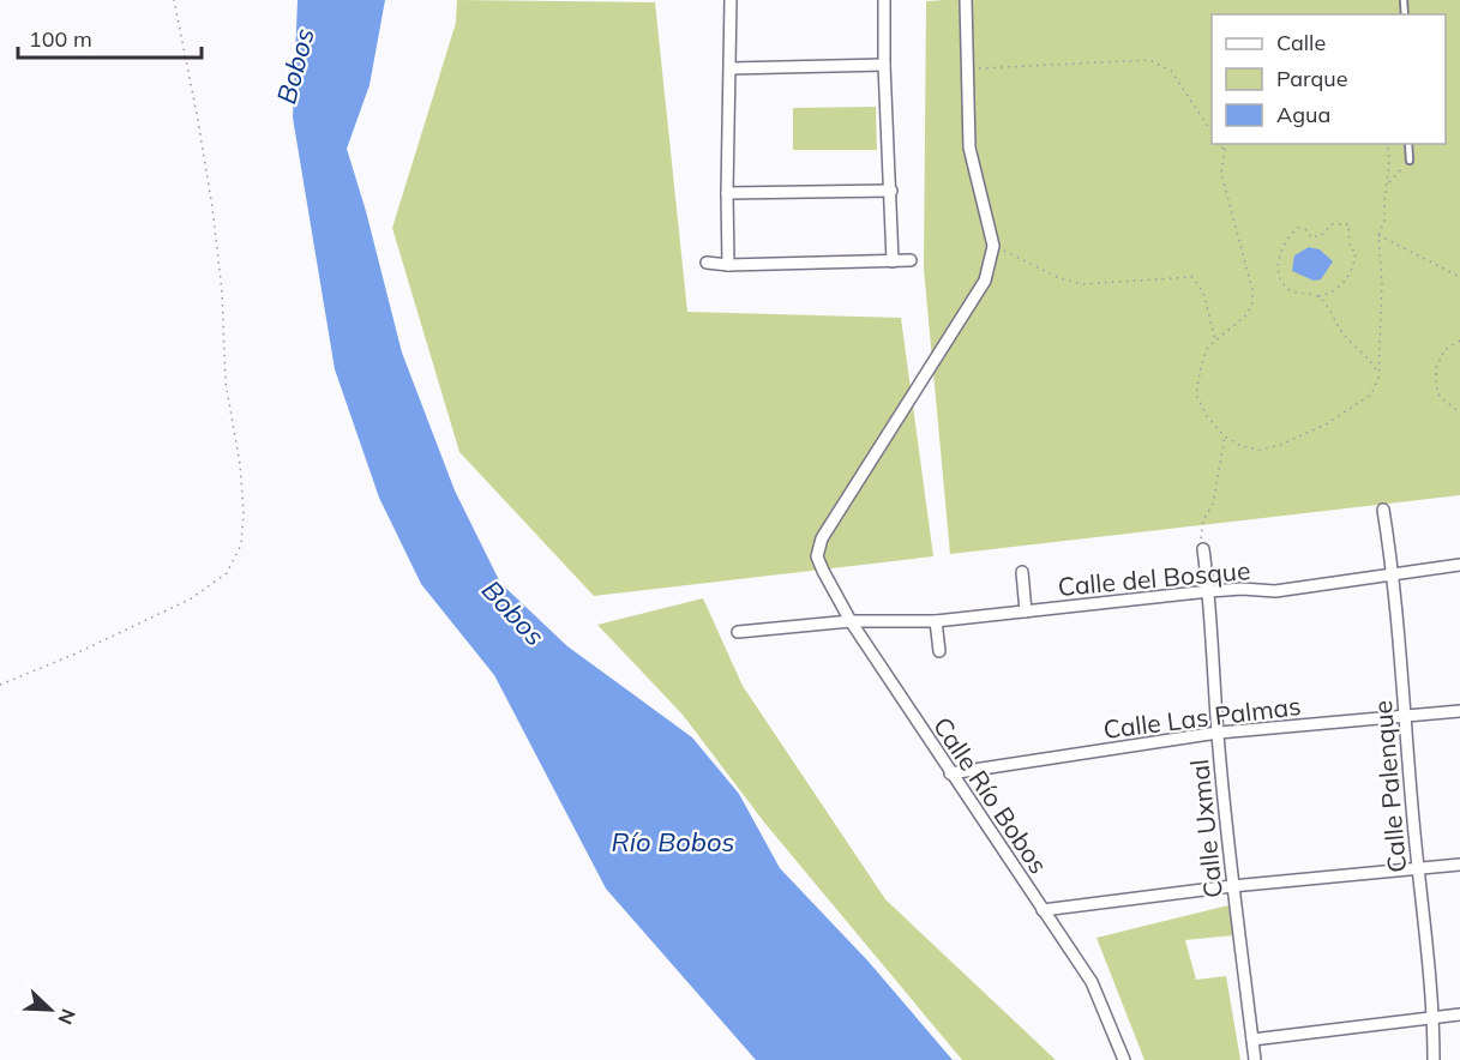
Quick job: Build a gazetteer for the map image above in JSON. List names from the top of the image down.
{
  "streets": {
    "street": [
      "Calle del Bosque",
      "Calle Las Palmas",
      "Calle Palenque",
      "Calle Río Bobos",
      "Calle Uxmal"
    ]
  },
  "crossings": [
    ["Calle del Bosque", "Calle Palenque"],
    ["Calle del Bosque", "Calle Río Bobos"],
    ["Calle del Bosque", "Calle Uxmal"],
    ["Calle Las Palmas", "Calle Palenque"],
    ["Calle Las Palmas", "Calle Río Bobos"],
    ["Calle Las Palmas", "Calle Uxmal"]
  ],
  "water": ["Bobos", "Río Bobos"],
  "legend": ["Calle", "Parque", "Agua"],
  "scale_bar": "100 m",
  "north": "bottom right"
}
